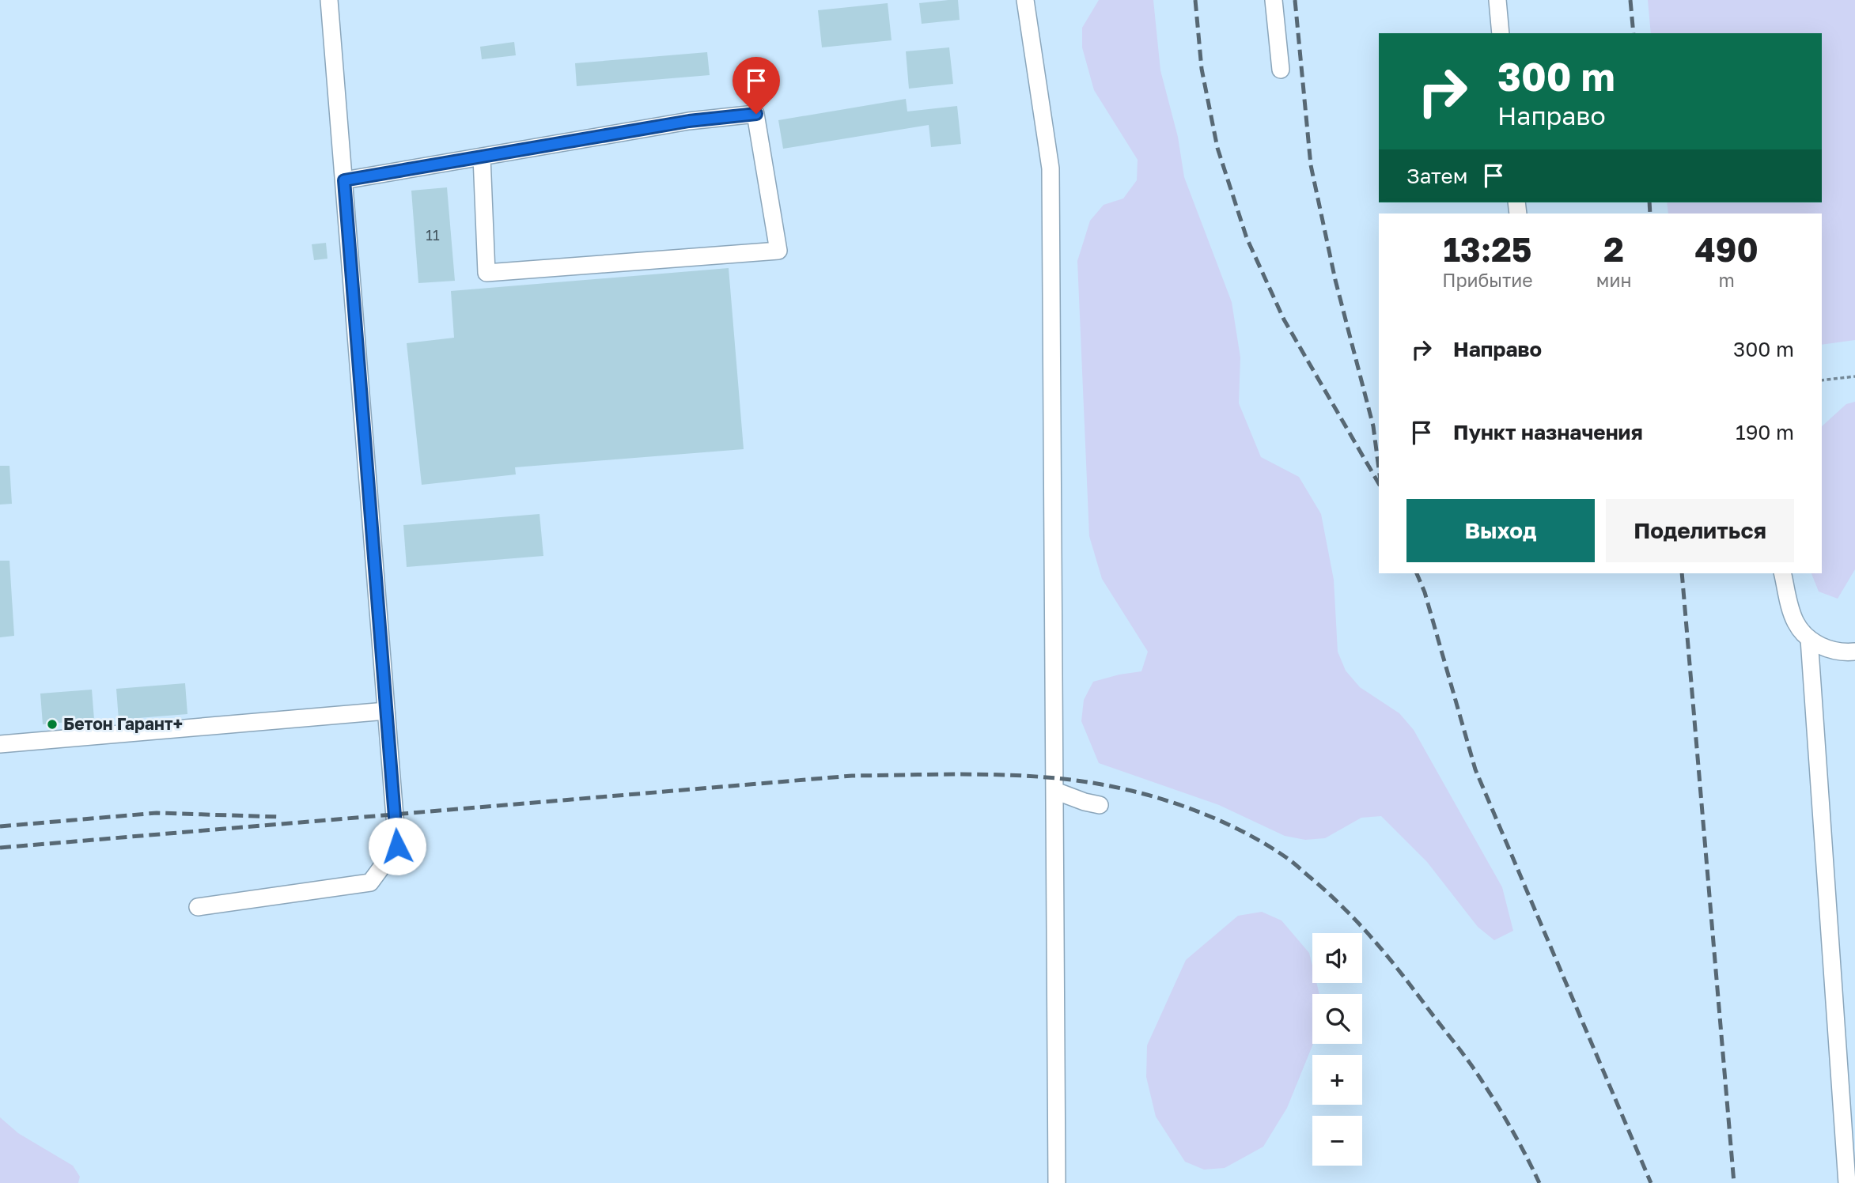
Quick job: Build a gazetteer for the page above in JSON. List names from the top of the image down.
{
  "places": ["Бетон Гарант+"],
  "house_numbers": ["11"],
  "page": {
    "turn": ["300 m", "Направо"],
    "then": "Затем",
    "eta": [
      "13:25",
      "Прибытие",
      "2",
      "мин",
      "490",
      "m"
    ],
    "list": [
      {
        "name": "Направо",
        "value": "300 m"
      },
      {
        "name": "Пункт назначения",
        "value": "190 m"
      }
    ],
    "buttons": ["Выход", "Поделиться"],
    "map_buttons": ["+", "−"]
  }
}
